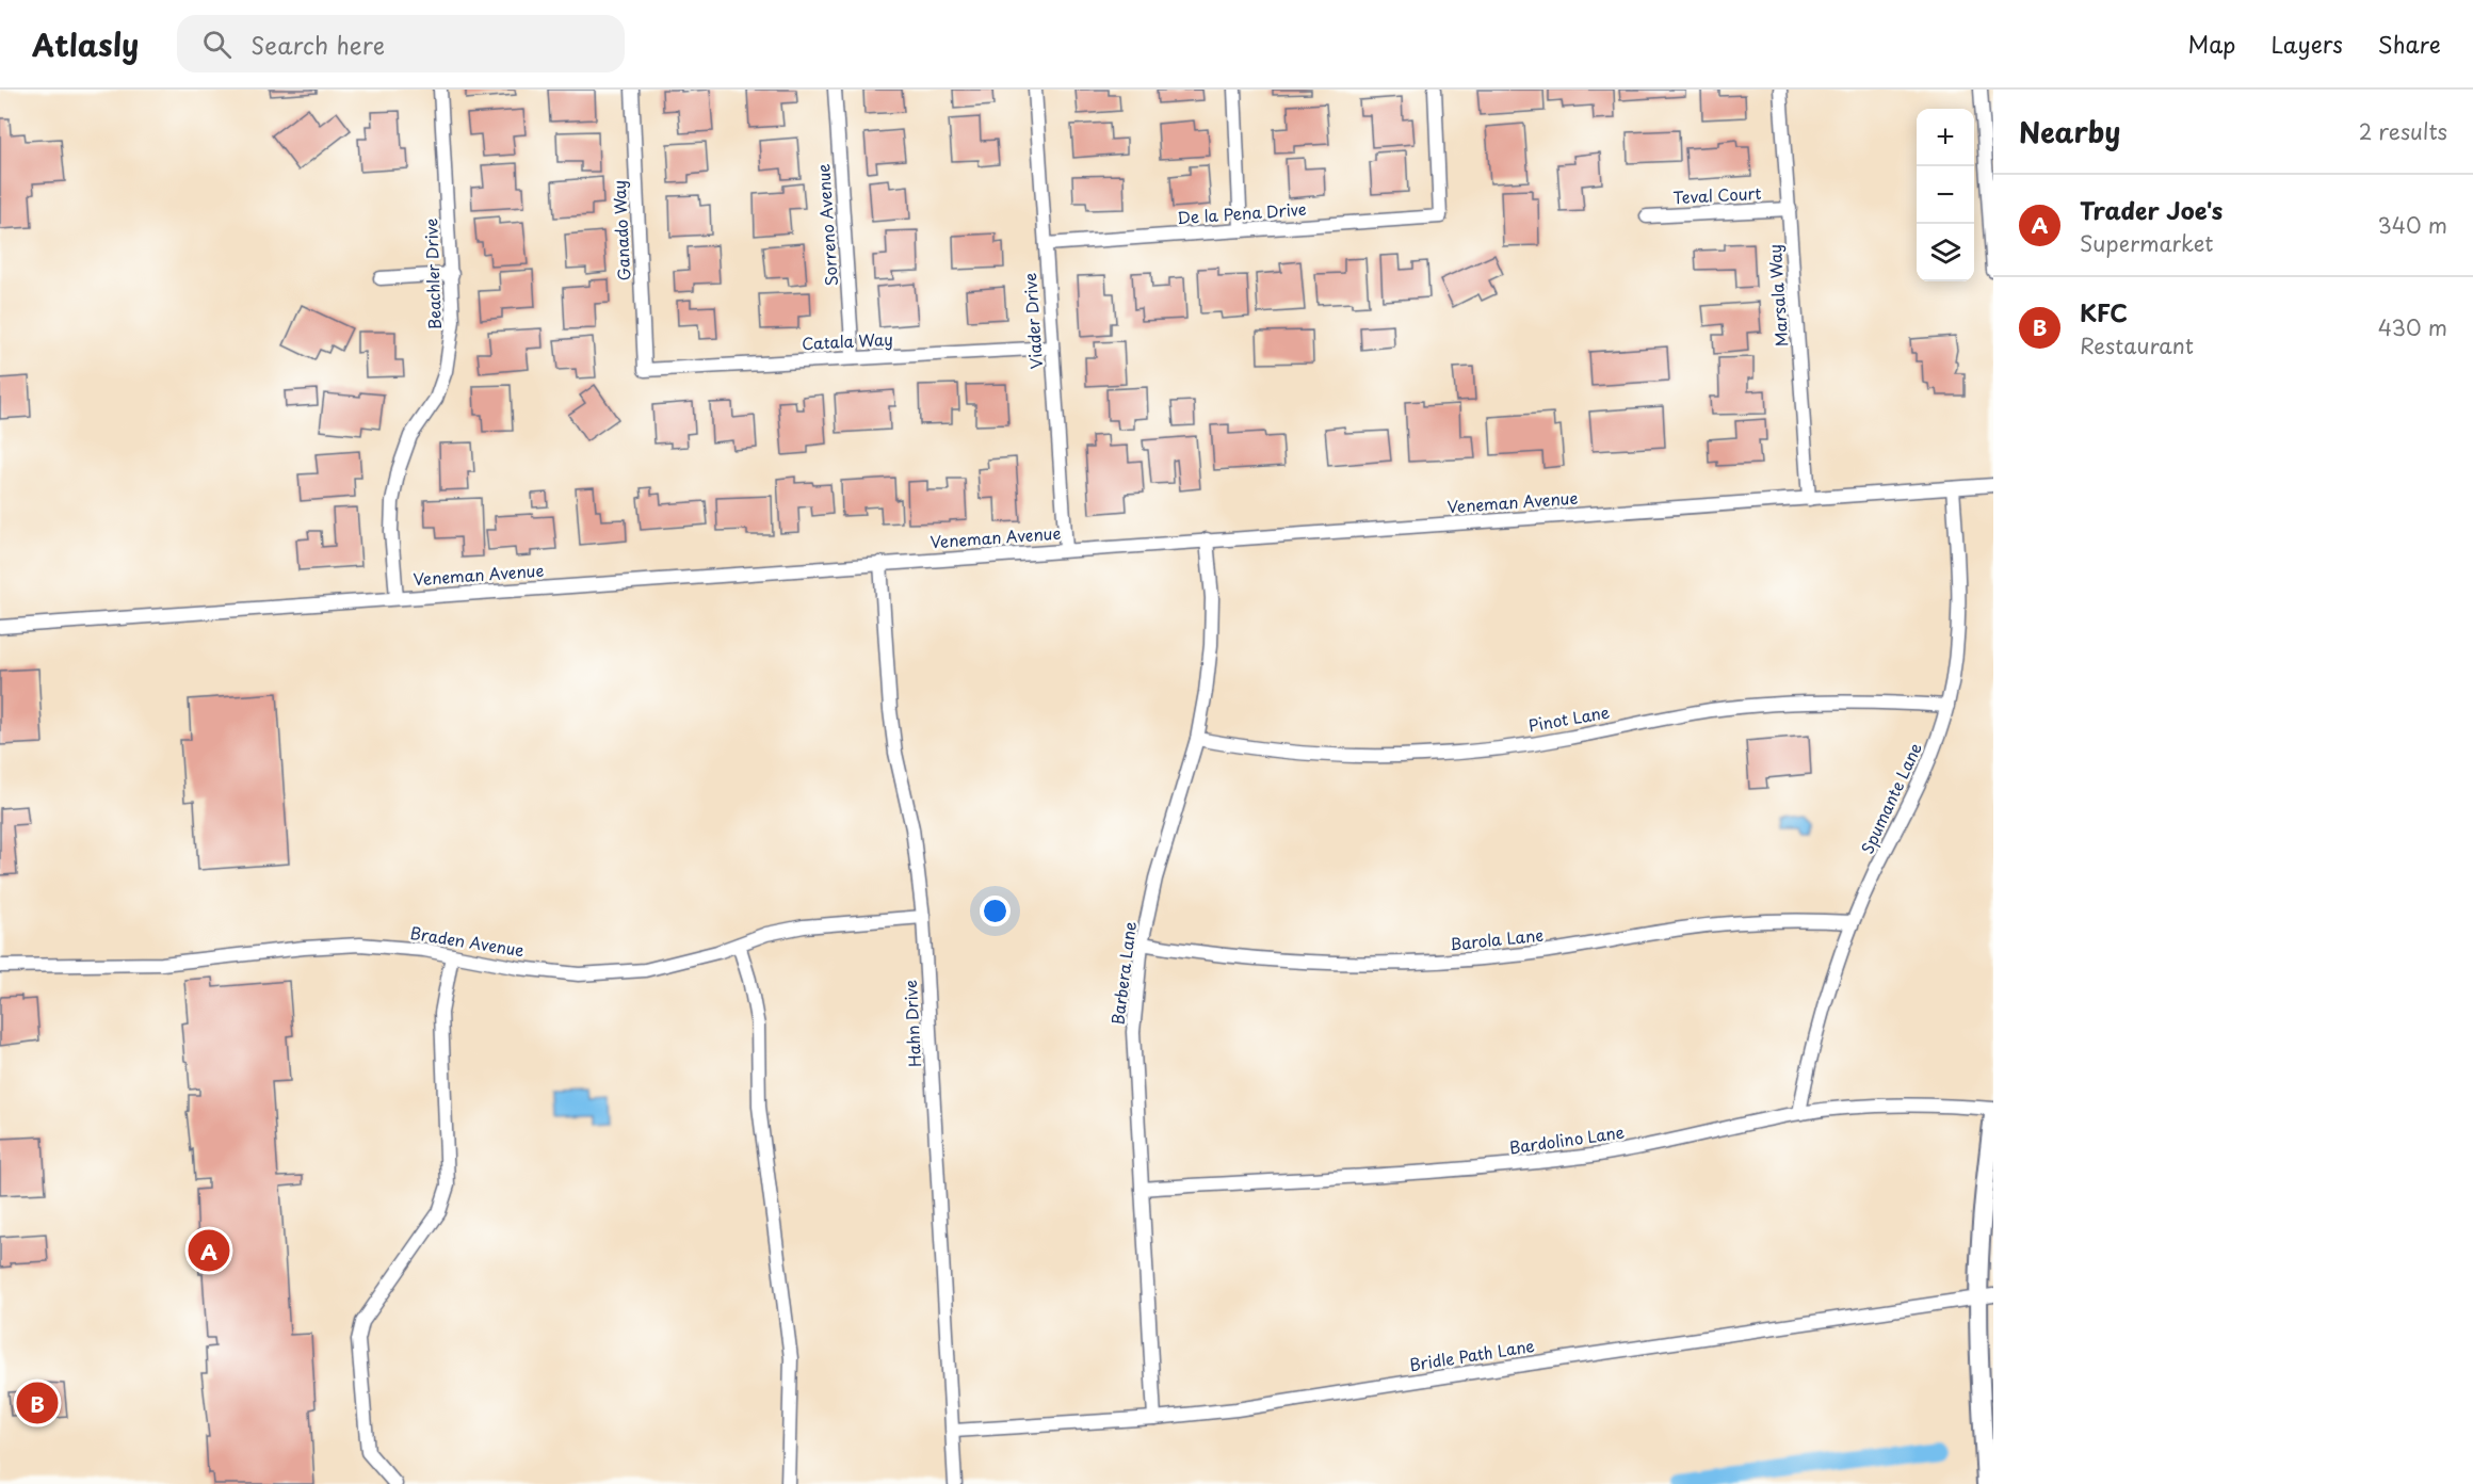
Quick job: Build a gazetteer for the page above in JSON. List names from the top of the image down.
{
  "streets": {
    "street": [
      "Teval Court",
      "De la Pena Drive",
      "Sorreno Avenue",
      "Ganado Way",
      "Beachler Drive",
      "Marsala Way",
      "Viader Drive",
      "Catala Way",
      "Veneman Avenue",
      "Pinot Lane",
      "Spumante Lane",
      "Barola Lane",
      "Braden Avenue",
      "Barbera Lane",
      "Hahn Drive",
      "Bardolino Lane",
      "Bridle Path Lane"
    ]
  },
  "crossings": [
    ["Teval Court", "Marsala Way"],
    ["De la Pena Drive", "Viader Drive"],
    ["Sorreno Avenue", "Catala Way"],
    ["Ganado Way", "Catala Way"],
    ["Beachler Drive", "Veneman Avenue"],
    ["Marsala Way", "Veneman Avenue"],
    ["Viader Drive", "Catala Way"],
    ["Viader Drive", "Veneman Avenue"],
    ["Veneman Avenue", "Spumante Lane"],
    ["Veneman Avenue", "Barbera Lane"],
    ["Veneman Avenue", "Hahn Drive"],
    ["Pinot Lane", "Spumante Lane"],
    ["Pinot Lane", "Barbera Lane"],
    ["Spumante Lane", "Barola Lane"],
    ["Spumante Lane", "Bardolino Lane"],
    ["Barola Lane", "Barbera Lane"],
    ["Braden Avenue", "Hahn Drive"],
    ["Barbera Lane", "Bardolino Lane"],
    ["Barbera Lane", "Bridle Path Lane"],
    ["Hahn Drive", "Bridle Path Lane"]
  ],
  "page": {
    "header": "Atlasly",
    "search": "Search here",
    "nav": ["Map", "Layers", "Share"],
    "heading": ["Nearby", "2 results"],
    "map_buttons": ["+", "−"],
    "list": [
      {
        "mark": "A",
        "name": "Trader Joe's",
        "note": "Supermarket",
        "value": "340 m"
      },
      {
        "mark": "B",
        "name": "KFC",
        "note": "Restaurant",
        "value": "430 m"
      }
    ],
    "pins": ["A", "B"]
  }
}
